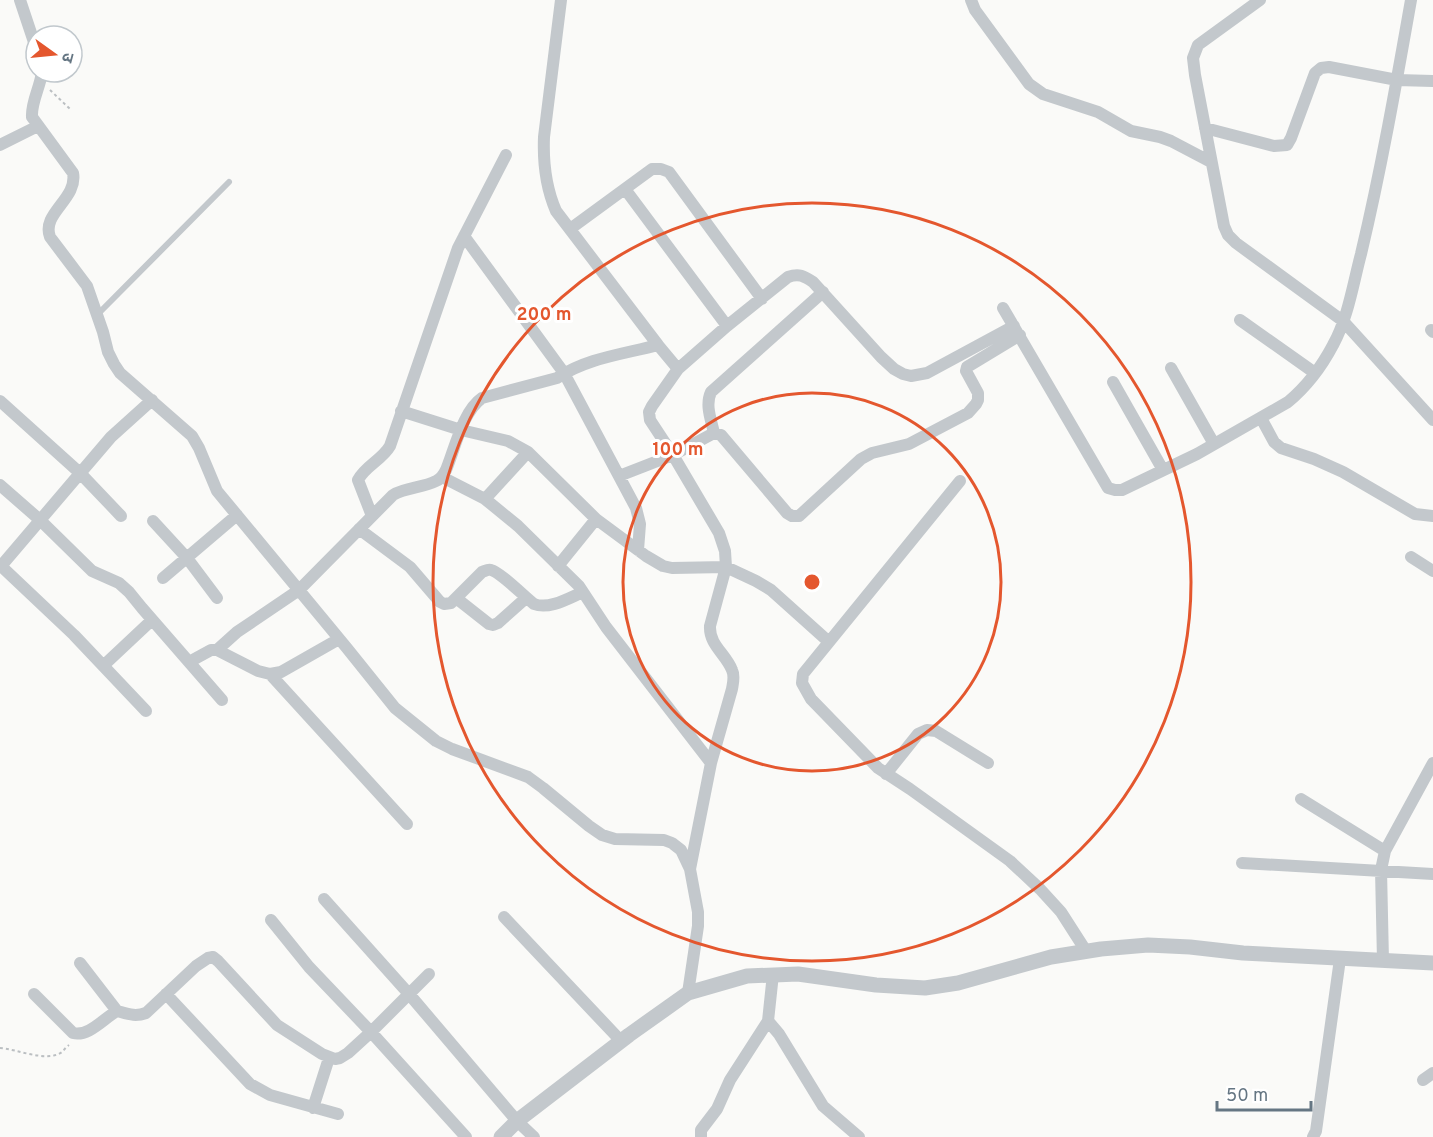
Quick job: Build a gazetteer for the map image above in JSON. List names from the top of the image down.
{
  "scale_bar": "50 m",
  "north": "right",
  "rings": ["200 m", "100 m"]
}
